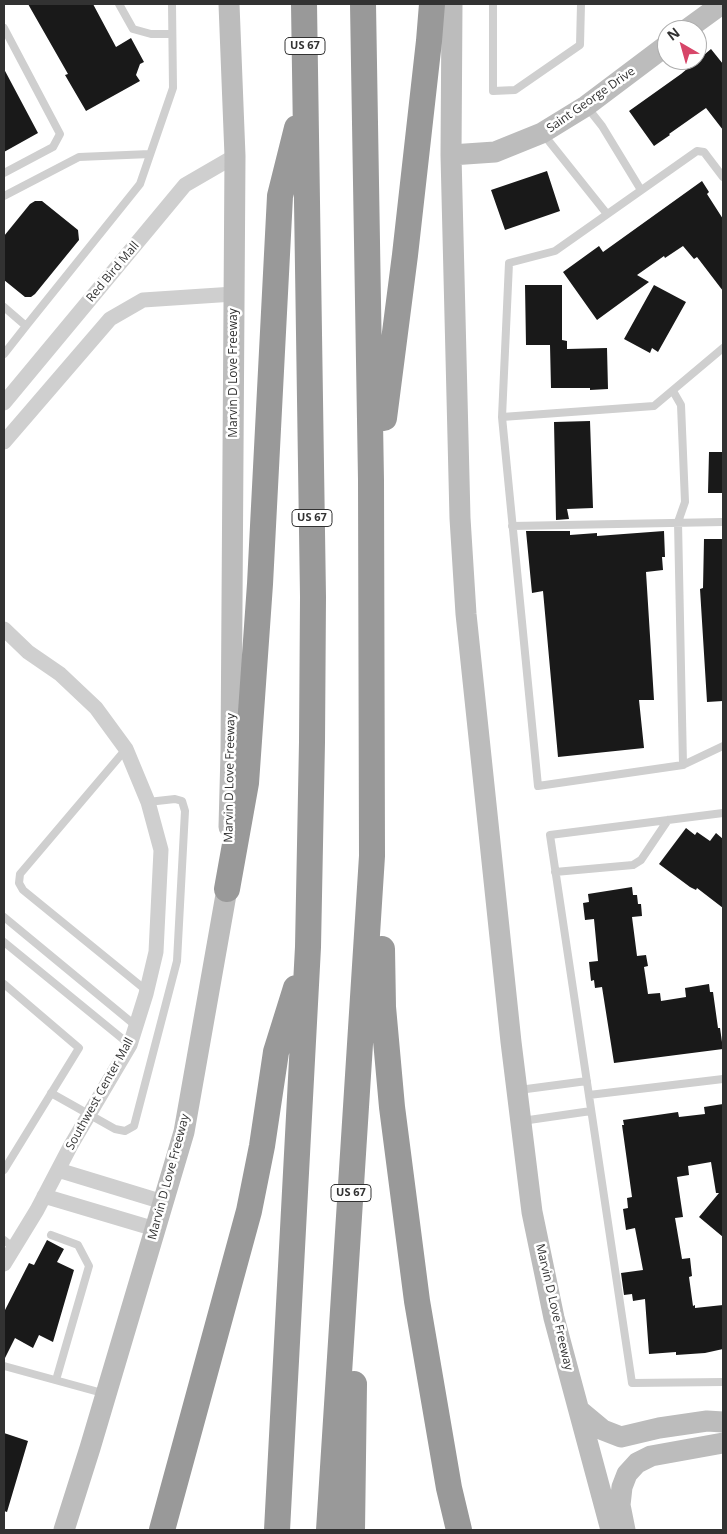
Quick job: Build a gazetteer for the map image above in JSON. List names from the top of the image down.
{
  "streets": {
    "highway": ["US 67"],
    "main road": ["Saint George Drive", "Marvin D Love Freeway"],
    "street": ["Red Bird Mall", "Southwest Center Mall"]
  },
  "crossings": [
    ["Saint George Drive", "Marvin D Love Freeway"],
    ["Red Bird Mall", "Marvin D Love Freeway"]
  ],
  "north": "top left"
}
